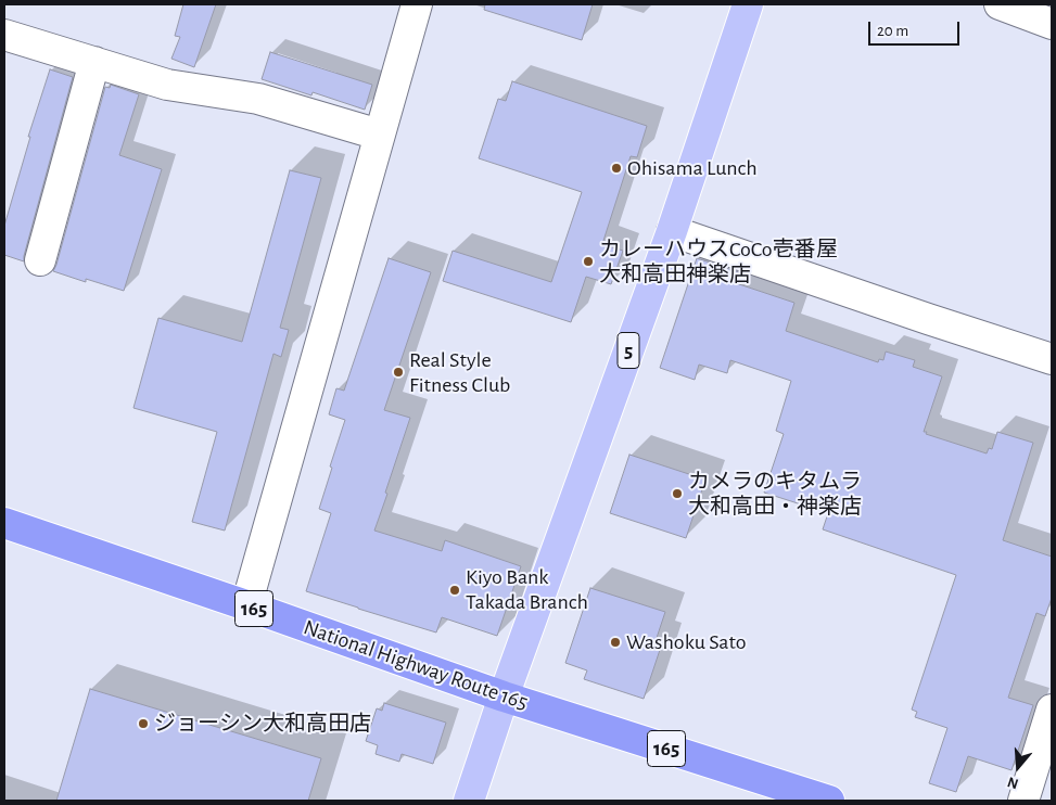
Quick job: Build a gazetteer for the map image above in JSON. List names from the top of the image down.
{
  "streets": {
    "highway": ["165", "National Highway Route 165"],
    "main road": ["5"]
  },
  "crossings": [
    ["5", "National Highway Route 165"]
  ],
  "places": [
    "Ohisama Lunch",
    "カレーハウスCoCo壱番屋 大和高田神楽店",
    "Real Style Fitness Club",
    "カメラのキタムラ 大和高田・神楽店",
    "Kiyo Bank Takada Branch",
    "Washoku Sato",
    "ジョーシン大和高田店"
  ],
  "scale_bar": "20 m",
  "north": "bottom"
}
